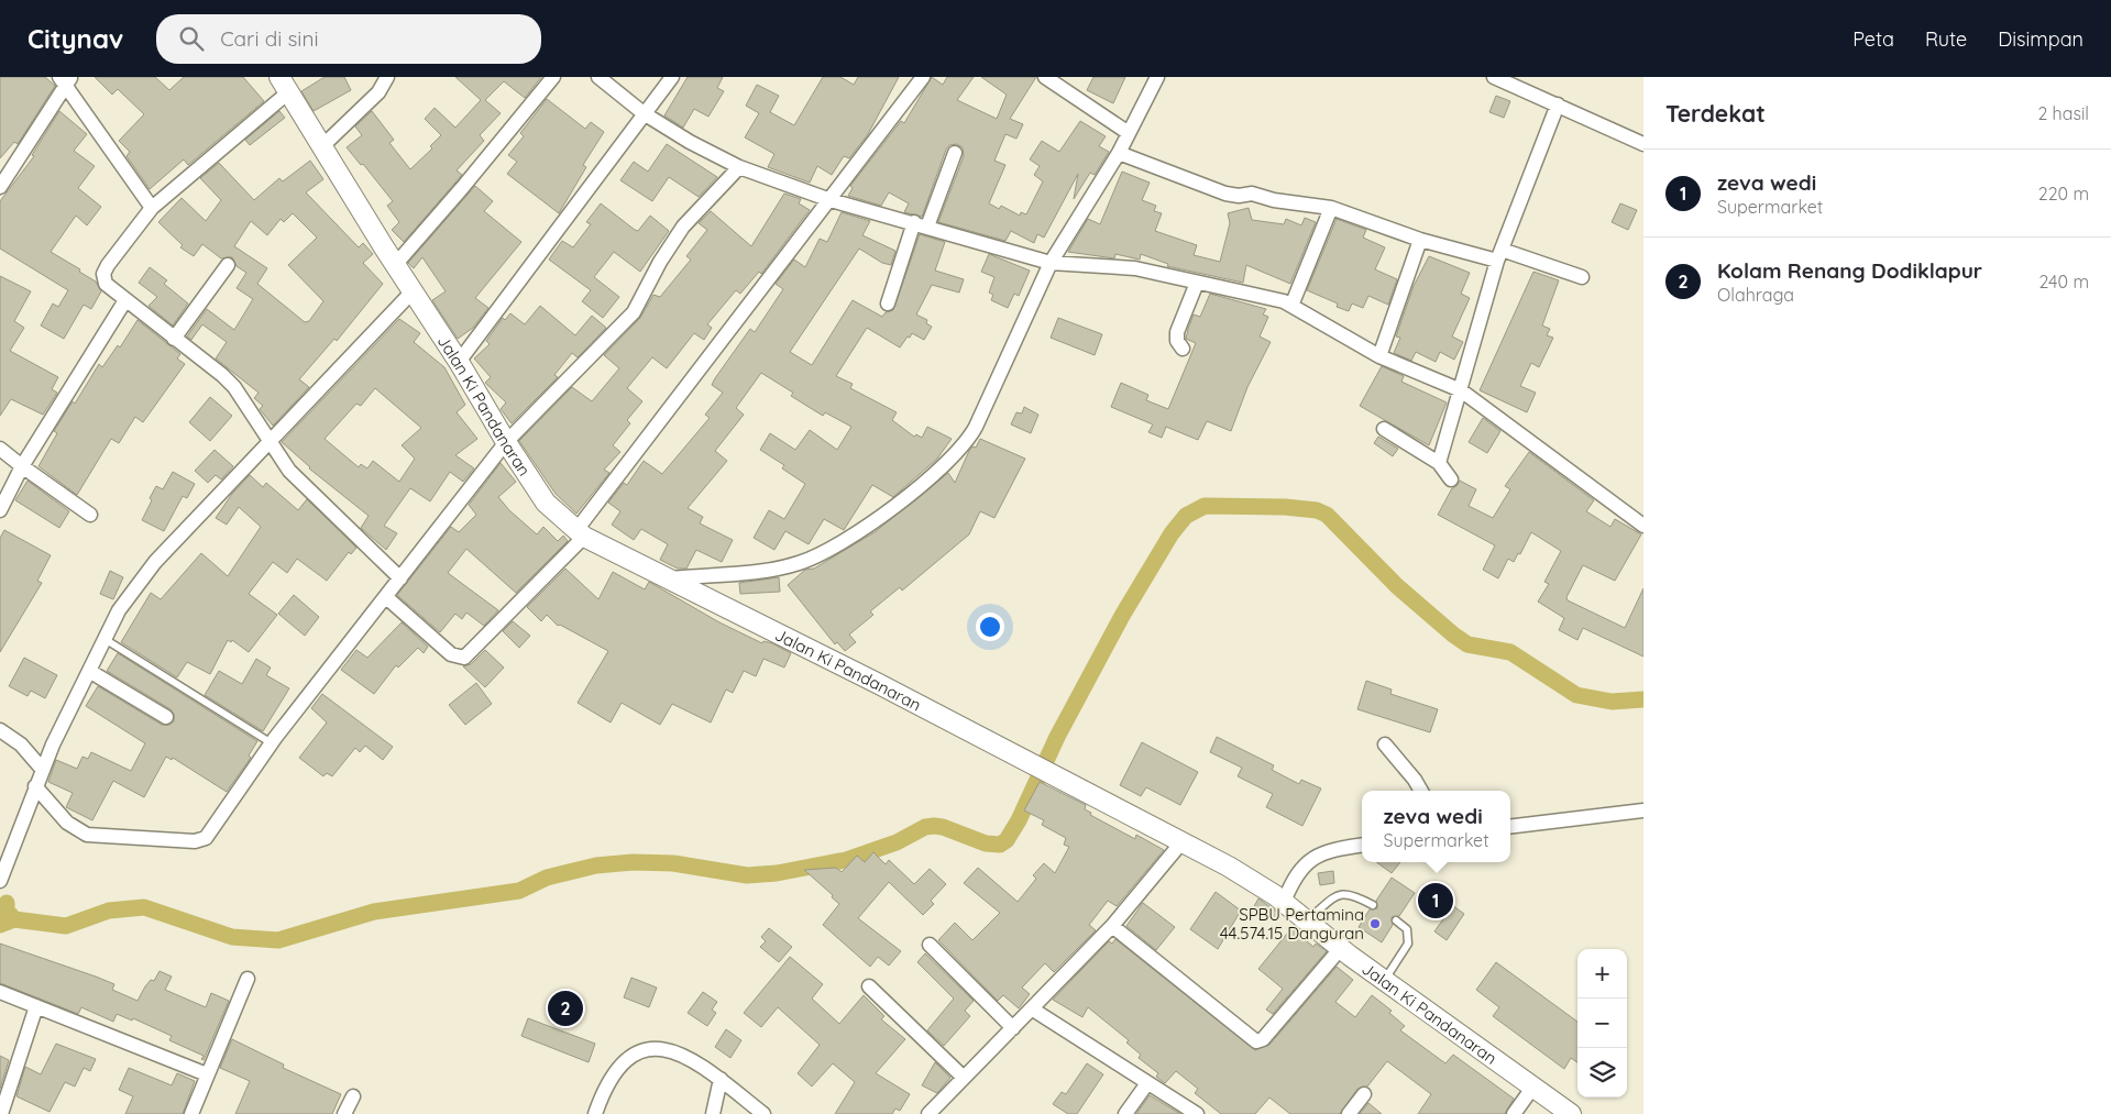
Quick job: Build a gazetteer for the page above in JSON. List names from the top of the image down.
{
  "streets": {
    "main road": ["Jalan Ki Pandanaran"]
  },
  "places": ["SPBU Pertamina 44.574.15 Danguran"],
  "page": {
    "header": "Citynav",
    "search": "Cari di sini",
    "nav": ["Peta", "Rute", "Disimpan"],
    "heading": ["Terdekat", "2 hasil"],
    "list": [
      {
        "mark": "1",
        "name": "zeva wedi",
        "note": "Supermarket",
        "value": "220 m"
      },
      {
        "mark": "2",
        "name": "Kolam Renang Dodiklapur",
        "note": "Olahraga",
        "value": "240 m"
      }
    ],
    "popup": ["zeva wedi", "Supermarket"],
    "pins": ["1", "2"],
    "map_buttons": ["+", "−"]
  }
}
